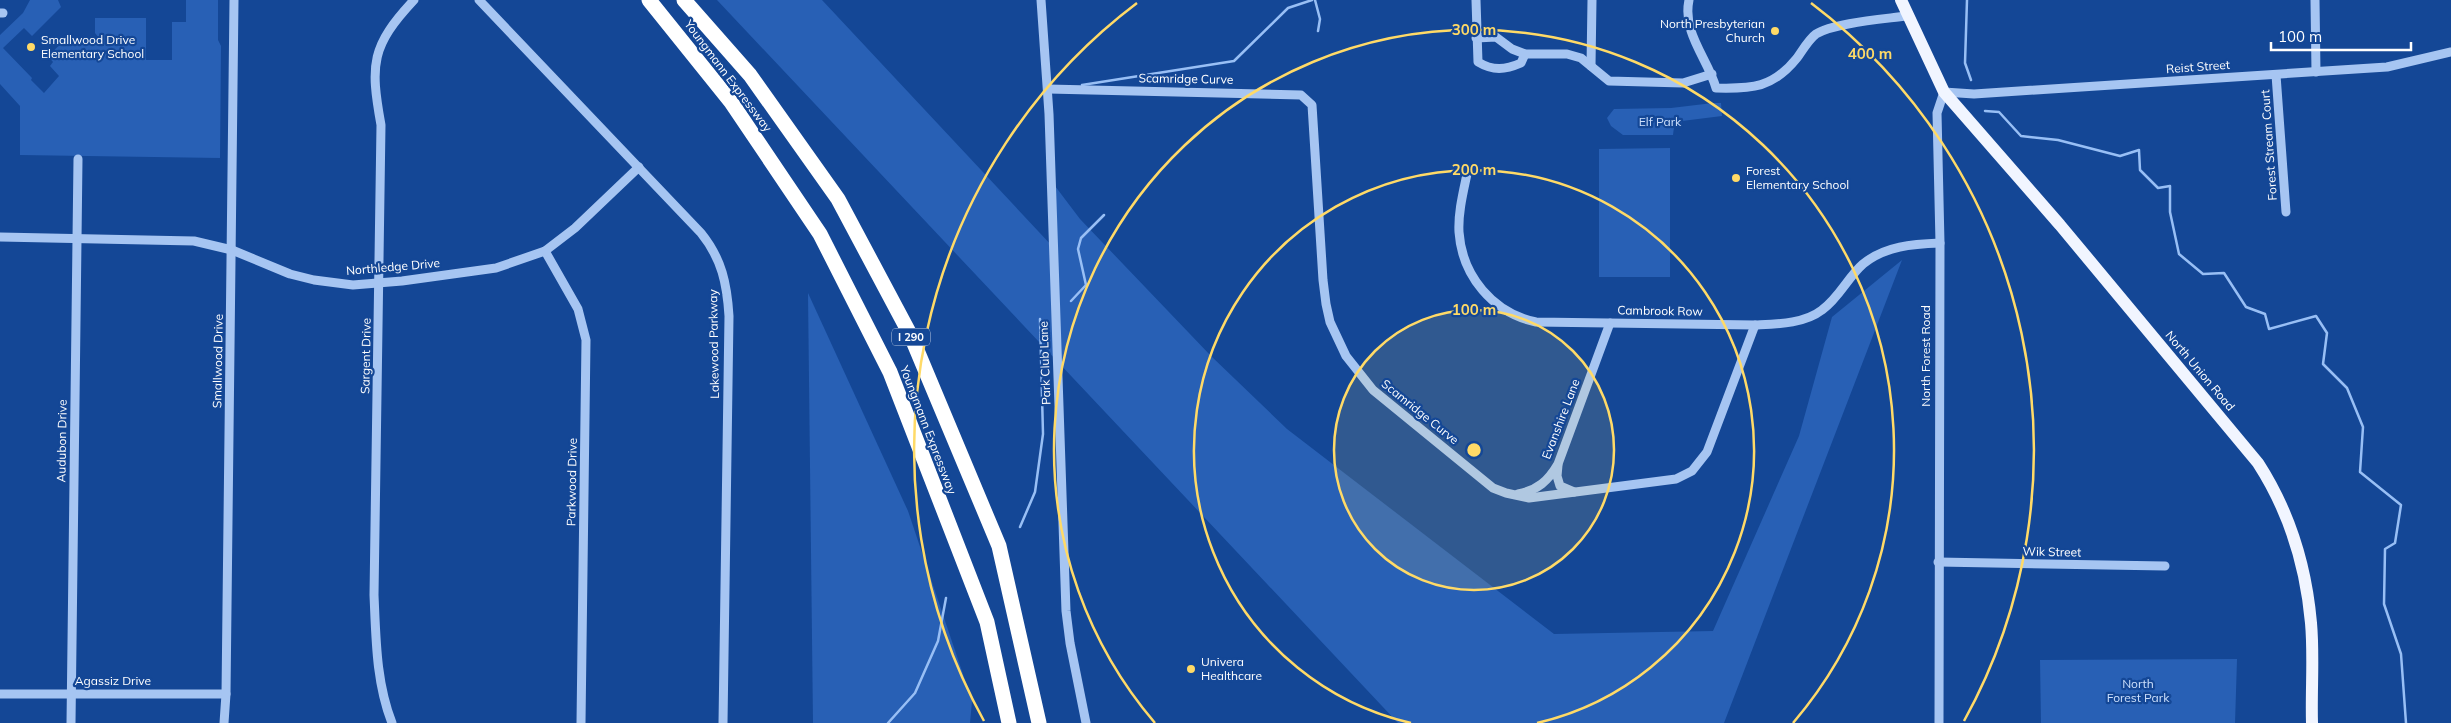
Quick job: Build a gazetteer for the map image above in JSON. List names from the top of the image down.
{
  "streets": {
    "highway": ["Youngmann Expressway", "I 290"],
    "main road": ["North Union Road"],
    "street": [
      "Reist Street",
      "Scamridge Curve",
      "Forest Stream Court",
      "Northledge Drive",
      "Cambrook Row",
      "Lakewood Parkway",
      "Sargent Drive",
      "North Forest Road",
      "Smallwood Drive",
      "Park Club Lane",
      "Evanshire Lane",
      "Audubon Drive",
      "Parkwood Drive",
      "Wik Street",
      "Agassiz Drive"
    ]
  },
  "crossings": [
    ["Reist Street", "Forest Stream Court"],
    ["Reist Street", "North Forest Road"],
    ["Reist Street", "North Union Road"],
    ["Scamridge Curve", "Cambrook Row"],
    ["Scamridge Curve", "Park Club Lane"],
    ["Scamridge Curve", "Evanshire Lane"],
    ["Northledge Drive", "Lakewood Parkway"],
    ["Northledge Drive", "Sargent Drive"],
    ["Northledge Drive", "Smallwood Drive"],
    ["Northledge Drive", "Audubon Drive"],
    ["Northledge Drive", "Parkwood Drive"],
    ["Cambrook Row", "North Forest Road"],
    ["Cambrook Row", "Evanshire Lane"],
    ["North Forest Road", "North Union Road"],
    ["North Forest Road", "Wik Street"],
    ["Smallwood Drive", "Agassiz Drive"],
    ["Audubon Drive", "Agassiz Drive"]
  ],
  "parks": ["Elf Park", "North Forest Park"],
  "places": [
    "North Presbyterian Church",
    "Smallwood Drive Elementary School",
    "Forest Elementary School",
    "Univera Healthcare"
  ],
  "scale_bar": "100 m",
  "rings": [
    "300 m",
    "400 m",
    "200 m",
    "100 m"
  ]
}
